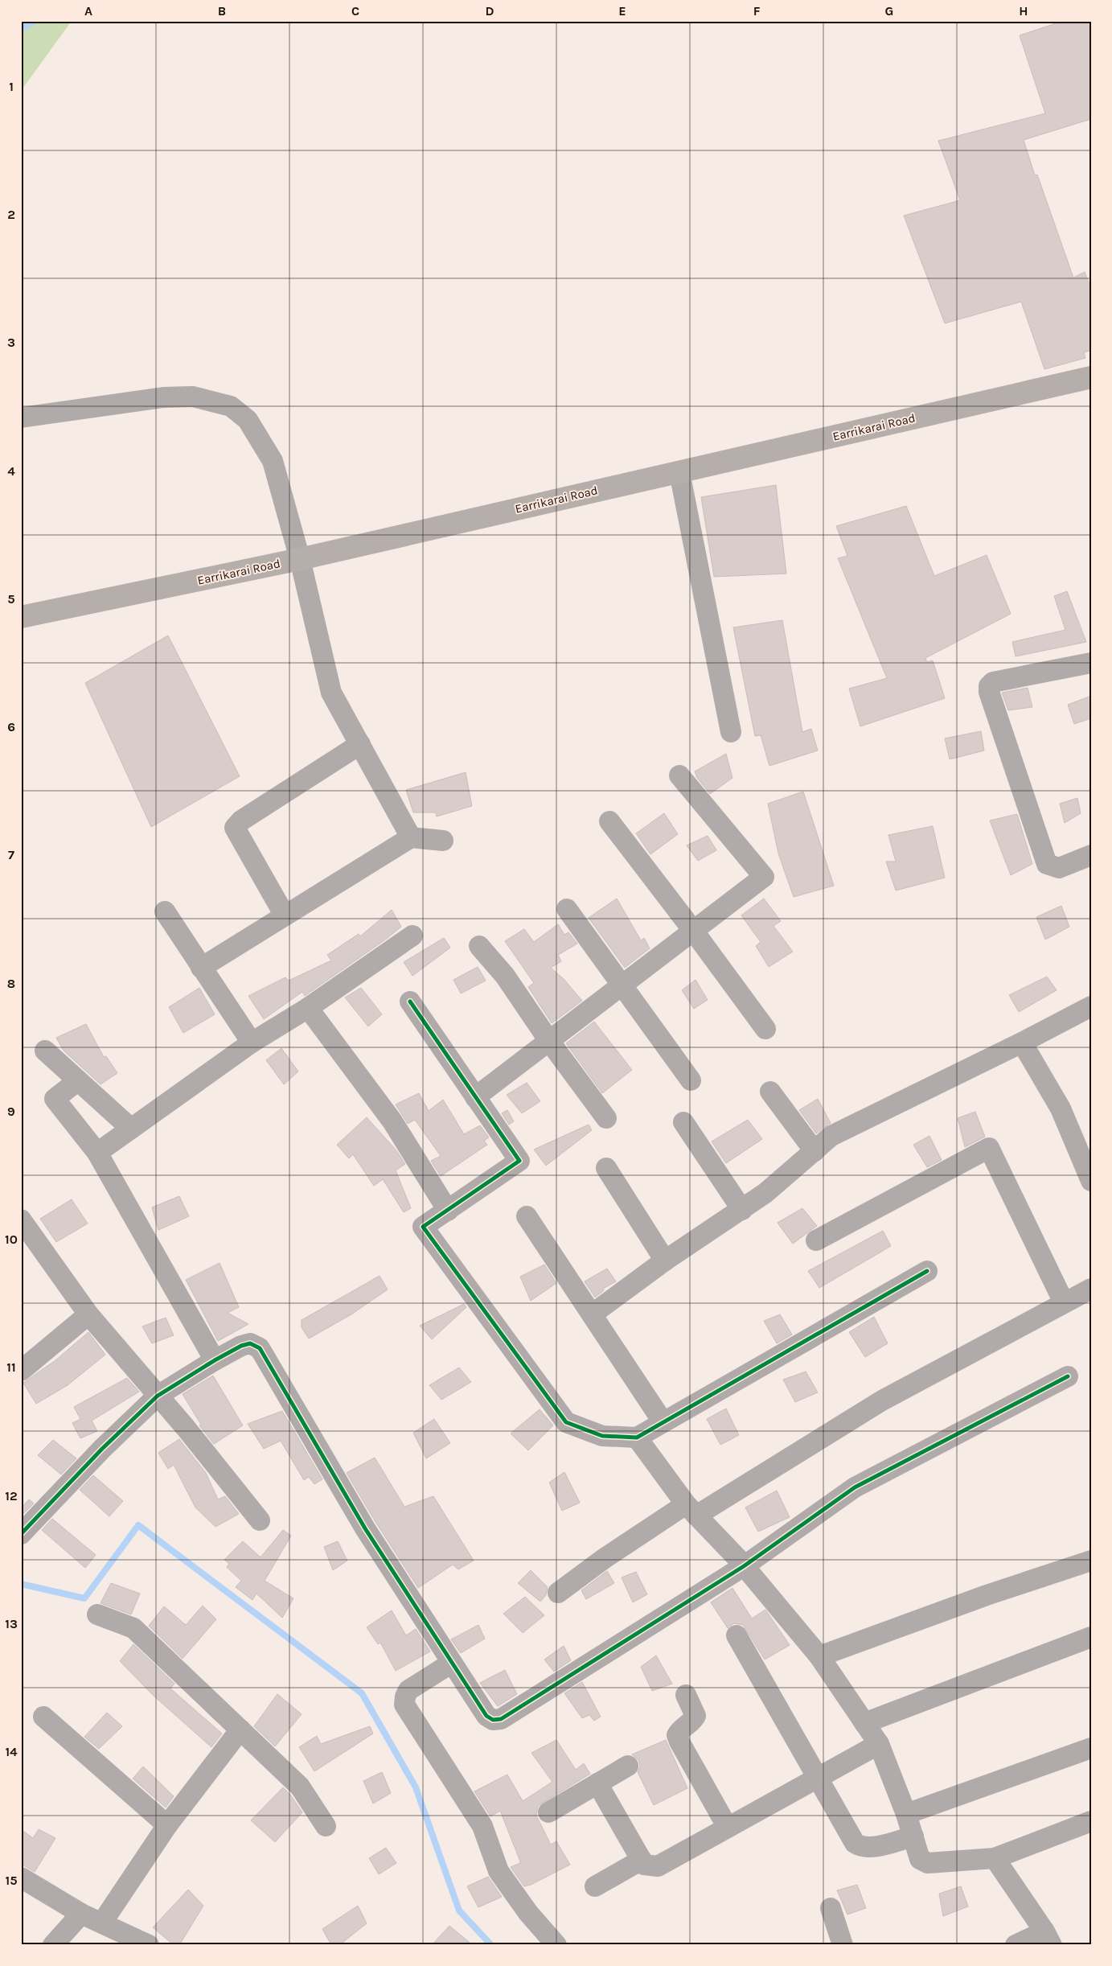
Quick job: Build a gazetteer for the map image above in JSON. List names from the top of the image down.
{
  "streets": {
    "main road": ["Earrikarai Road"]
  },
  "grid": {
    "columns": [
      "A",
      "B",
      "C",
      "D",
      "E",
      "F",
      "G",
      "H"
    ],
    "rows": [
      "1",
      "2",
      "3",
      "4",
      "5",
      "6",
      "7",
      "8",
      "9",
      "10",
      "11",
      "12",
      "13",
      "14",
      "15"
    ]
  }
}
